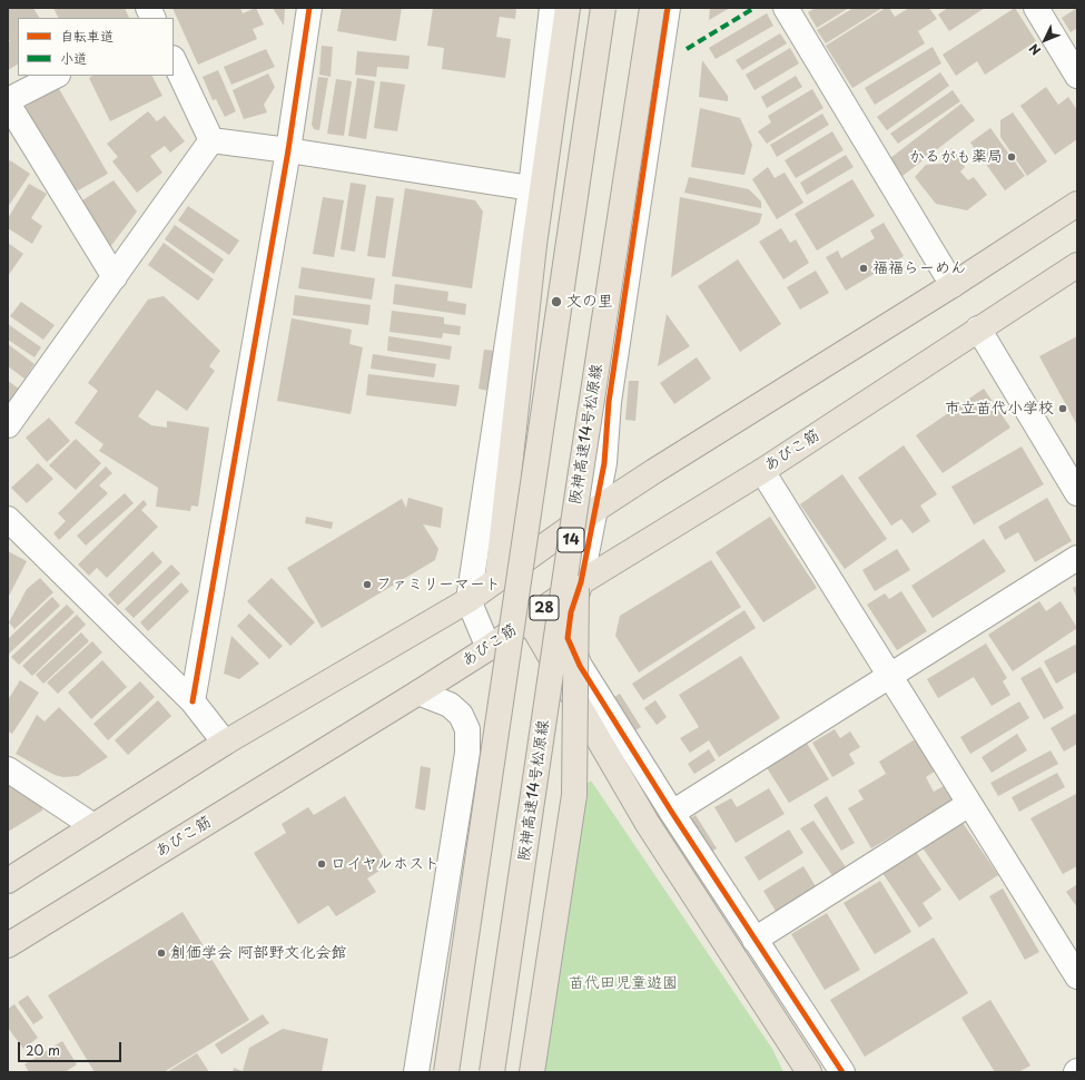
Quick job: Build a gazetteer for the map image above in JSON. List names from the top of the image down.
{
  "streets": {
    "main road": [
      "阪神高速14号松原線",
      "あびこ筋",
      "14",
      "28"
    ]
  },
  "parks": ["苗代田児童遊園"],
  "places": [
    "かるがも薬局",
    "福福らーめん",
    "文の里",
    "市立苗代小学校",
    "ファミリーマート",
    "ロイヤルホスト",
    "創価学会 阿部野文化会館"
  ],
  "legend": ["自転車道", "小道"],
  "scale_bar": "20 m",
  "north": "bottom left"
}
